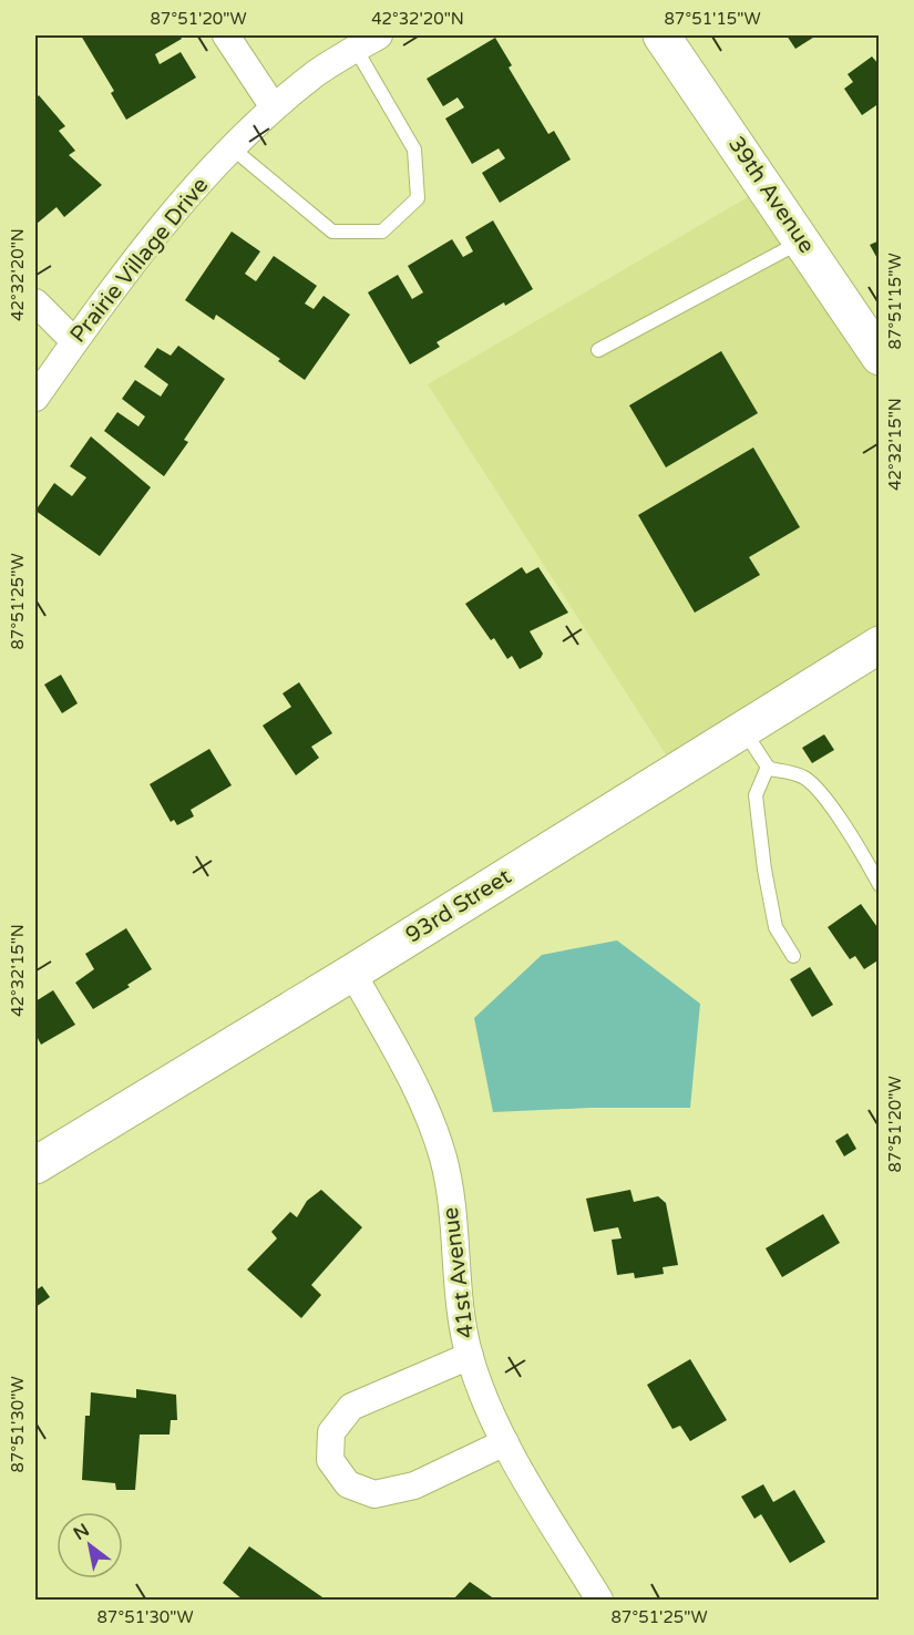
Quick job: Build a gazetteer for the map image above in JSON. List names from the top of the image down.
{
  "streets": {
    "street": [
      "39th Avenue",
      "Prairie Village Drive",
      "93rd Street",
      "41st Avenue"
    ]
  },
  "crossings": [
    ["93rd Street", "41st Avenue"]
  ],
  "north": "top left",
  "coordinates": [
    "87°51'20\"W",
    "42°32'20\"N",
    "87°51'15\"W",
    "42°32'15\"N",
    "87°51'25\"W",
    "87°51'30\"W"
  ]
}
